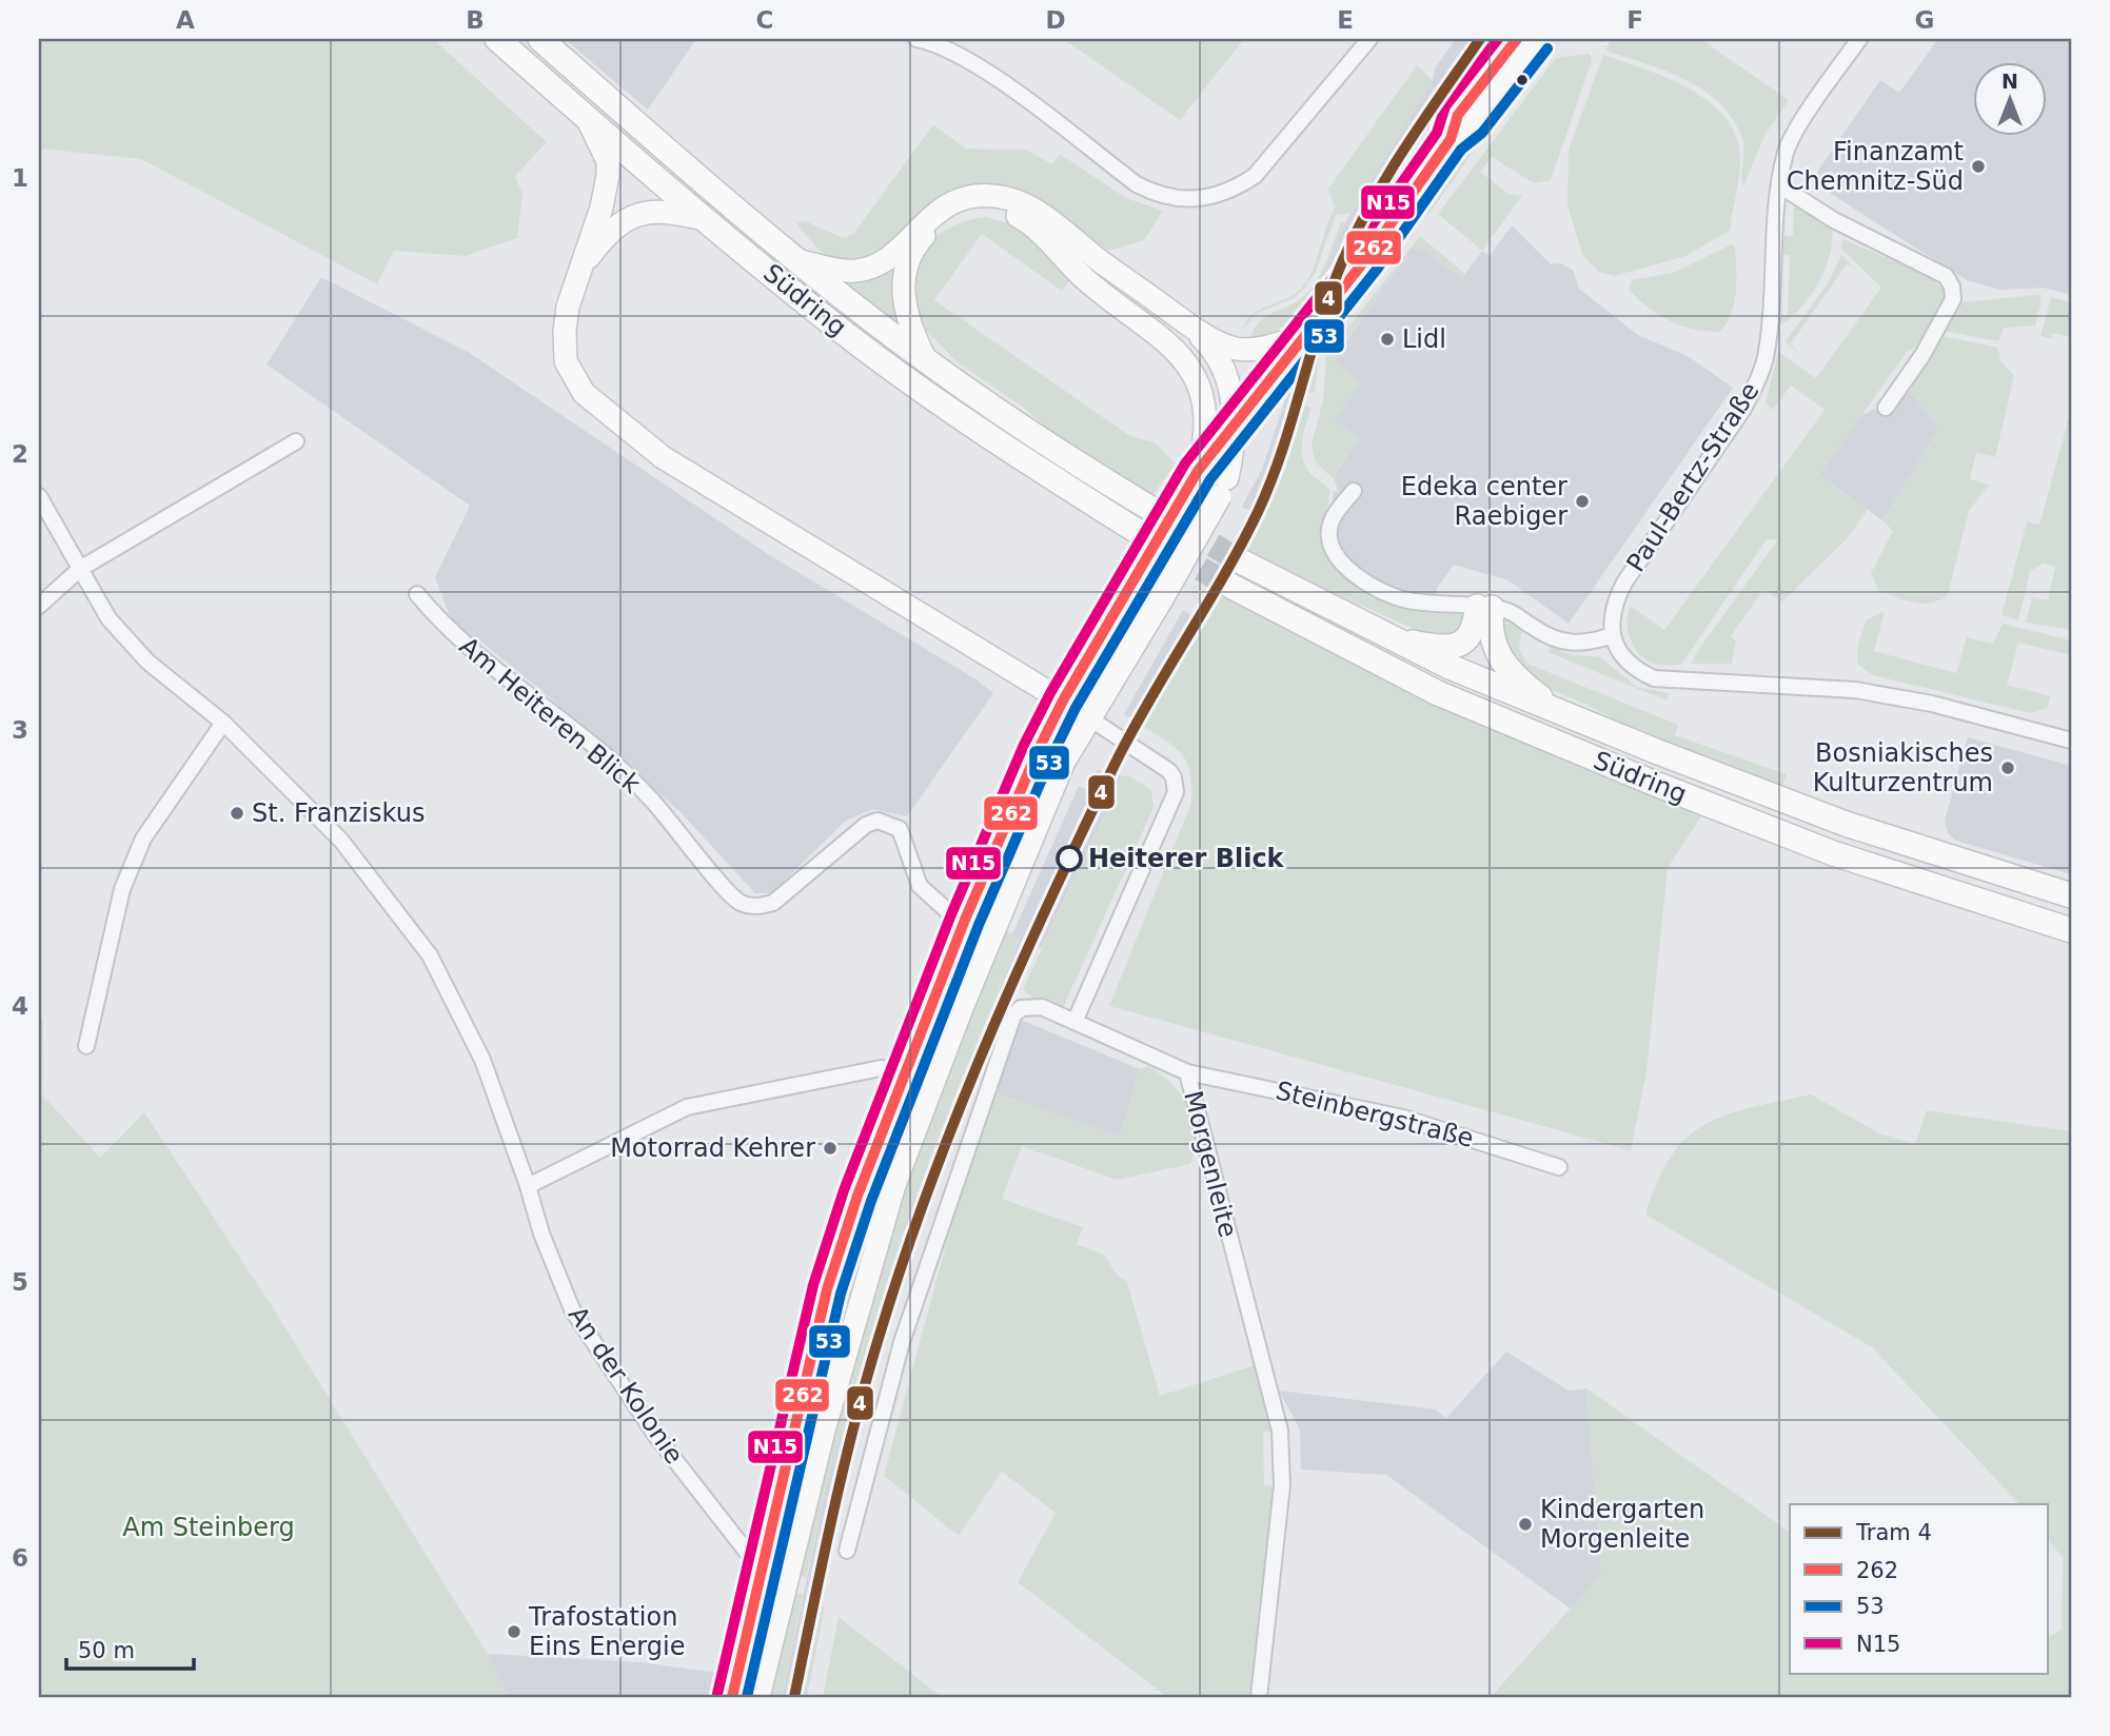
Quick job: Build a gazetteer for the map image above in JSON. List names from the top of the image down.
{
  "streets": {
    "main road": ["Südring"],
    "street": [
      "Paul-Bertz-Straße",
      "Am Heiteren Blick",
      "Steinbergstraße",
      "Morgenleite",
      "An der Kolonie"
    ]
  },
  "crossings": [
    ["Steinbergstraße", "Morgenleite"]
  ],
  "parks": ["Am Steinberg"],
  "places": [
    "Finanzamt Chemnitz-Süd",
    "Lidl",
    "Edeka center Raebiger",
    "Bosniakisches Kulturzentrum",
    "St. Franziskus",
    "Heiterer Blick",
    "Motorrad Kehrer",
    "Kindergarten Morgenleite",
    "Trafostation Eins Energie"
  ],
  "lines": [
    "tram line 4",
    "transit line 262",
    "transit line N15",
    "transit line 53"
  ],
  "legend": [
    "Tram 4",
    "262",
    "53",
    "N15"
  ],
  "scale_bar": "50 m",
  "north": "top",
  "grid": {
    "columns": [
      "A",
      "B",
      "C",
      "D",
      "E",
      "F",
      "G"
    ],
    "rows": [
      "1",
      "2",
      "3",
      "4",
      "5",
      "6"
    ]
  }
}
